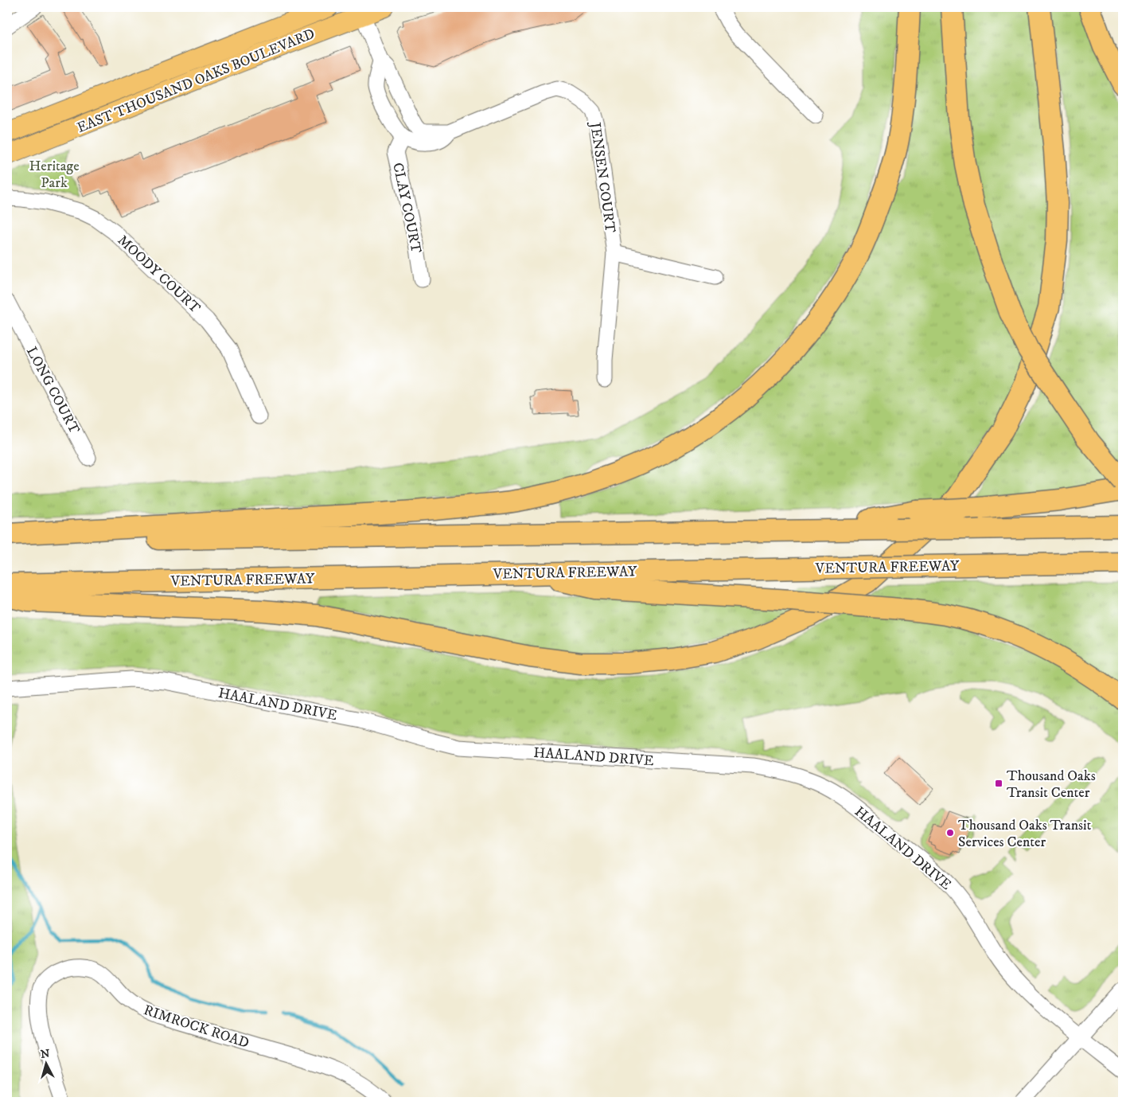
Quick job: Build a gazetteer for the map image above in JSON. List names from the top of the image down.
{
  "streets": {
    "highway": ["VENTURA FREEWAY"],
    "main road": ["EAST THOUSAND OAKS BOULEVARD"],
    "street": [
      "JENSEN COURT",
      "CLAY COURT",
      "MOODY COURT",
      "LONG COURT",
      "HAALAND DRIVE",
      "RIMROCK ROAD"
    ]
  },
  "crossings": [
    ["JENSEN COURT", "CLAY COURT"]
  ],
  "parks": ["Heritage Park"],
  "places": {
    "transit": ["Thousand Oaks Transit Center"],
    "other": ["Thousand Oaks Transit Services Center"]
  },
  "north": "top"
}
